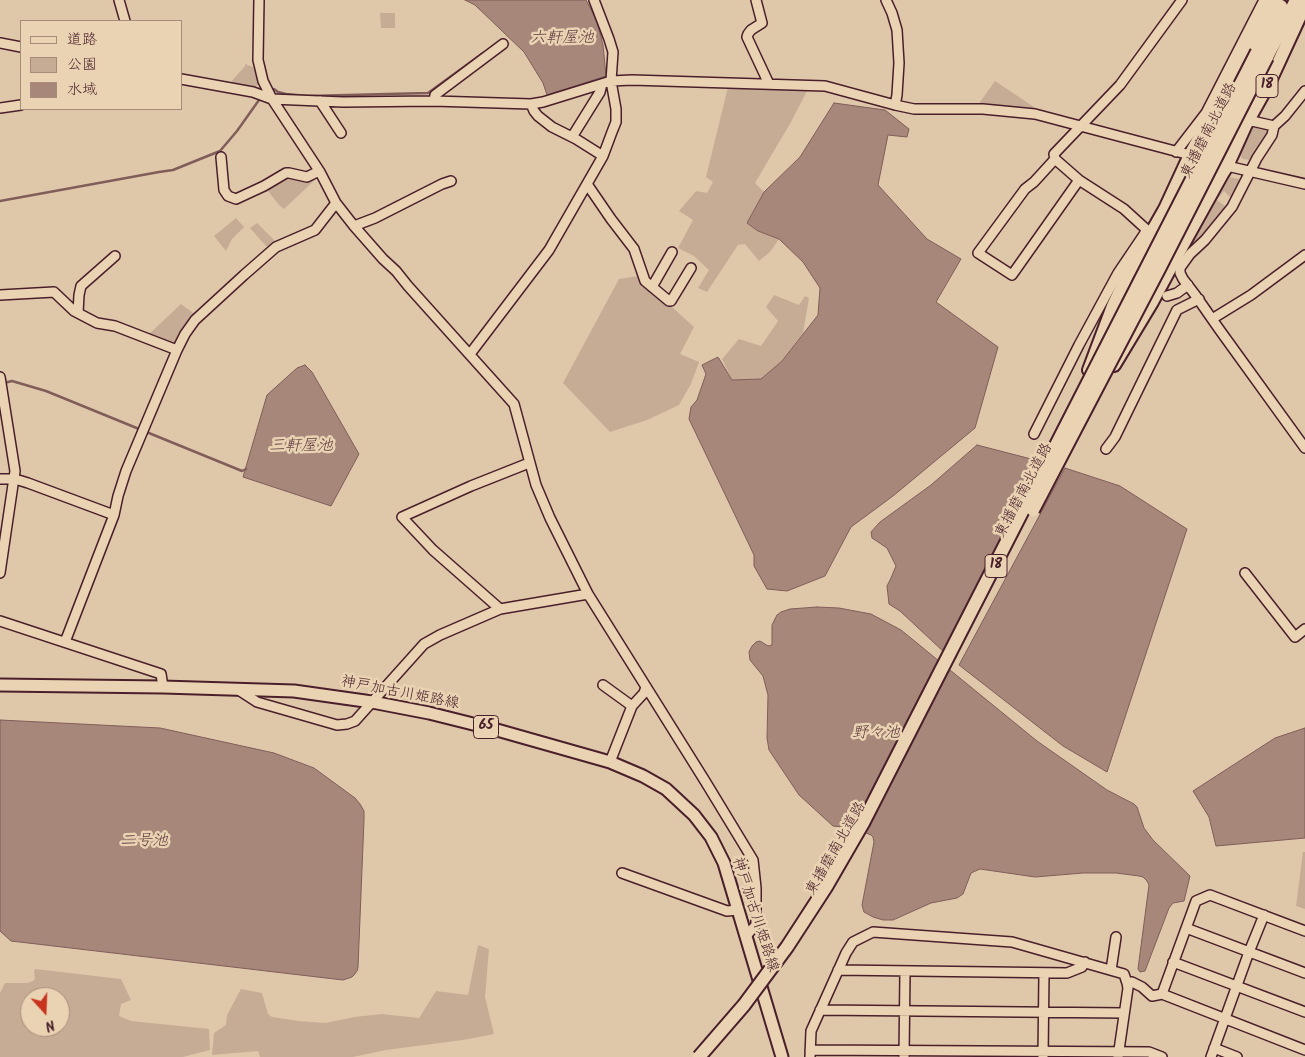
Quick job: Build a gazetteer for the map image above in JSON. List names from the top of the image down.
{
  "streets": {
    "highway": ["18", "東播磨南北道路"],
    "main road": ["神戸加古川姫路線", "65"]
  },
  "crossings": [
    ["18", "東播磨南北道路"]
  ],
  "water": [
    "六軒屋池",
    "三軒屋池",
    "野々池",
    "二号池"
  ],
  "legend": ["道路", "公園", "水域"],
  "north": "bottom"
}
